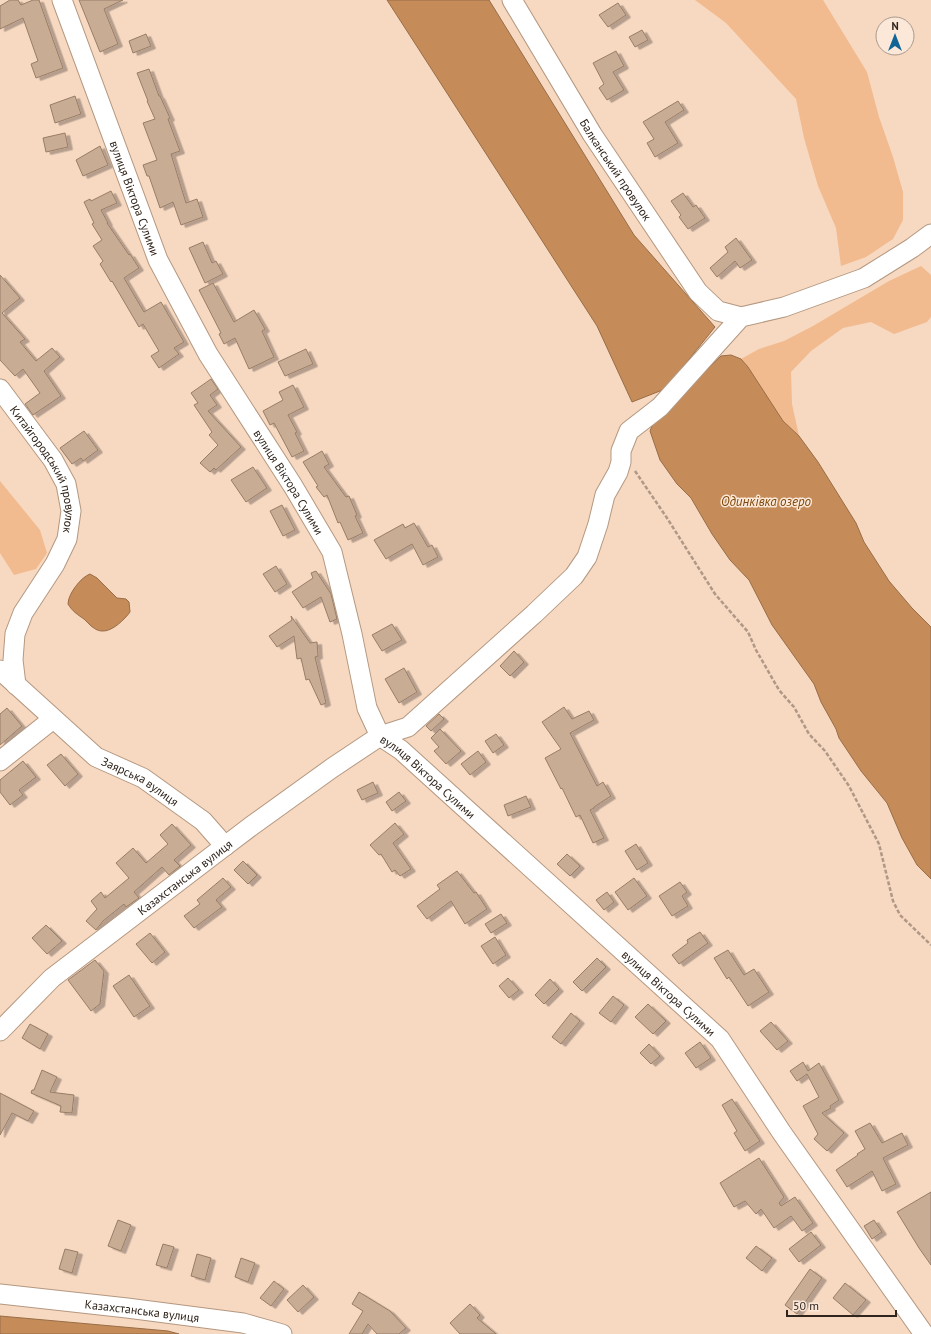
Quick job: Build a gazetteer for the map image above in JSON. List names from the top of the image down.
{
  "streets": {
    "street": [
      "Балканський провулок",
      "вулиця Віктора Сулими",
      "Китайгородський провулок",
      "Заярська вулиця",
      "Казахстанська вулиця"
    ]
  },
  "crossings": [
    ["Балканський провулок", "Казахстанська вулиця"],
    ["вулиця Віктора Сулими", "Казахстанська вулиця"],
    ["Китайгородський провулок", "Заярська вулиця"],
    ["Заярська вулиця", "Казахстанська вулиця"]
  ],
  "water": ["Одинківка озеро"],
  "scale_bar": "50 m",
  "north": "top"
}
